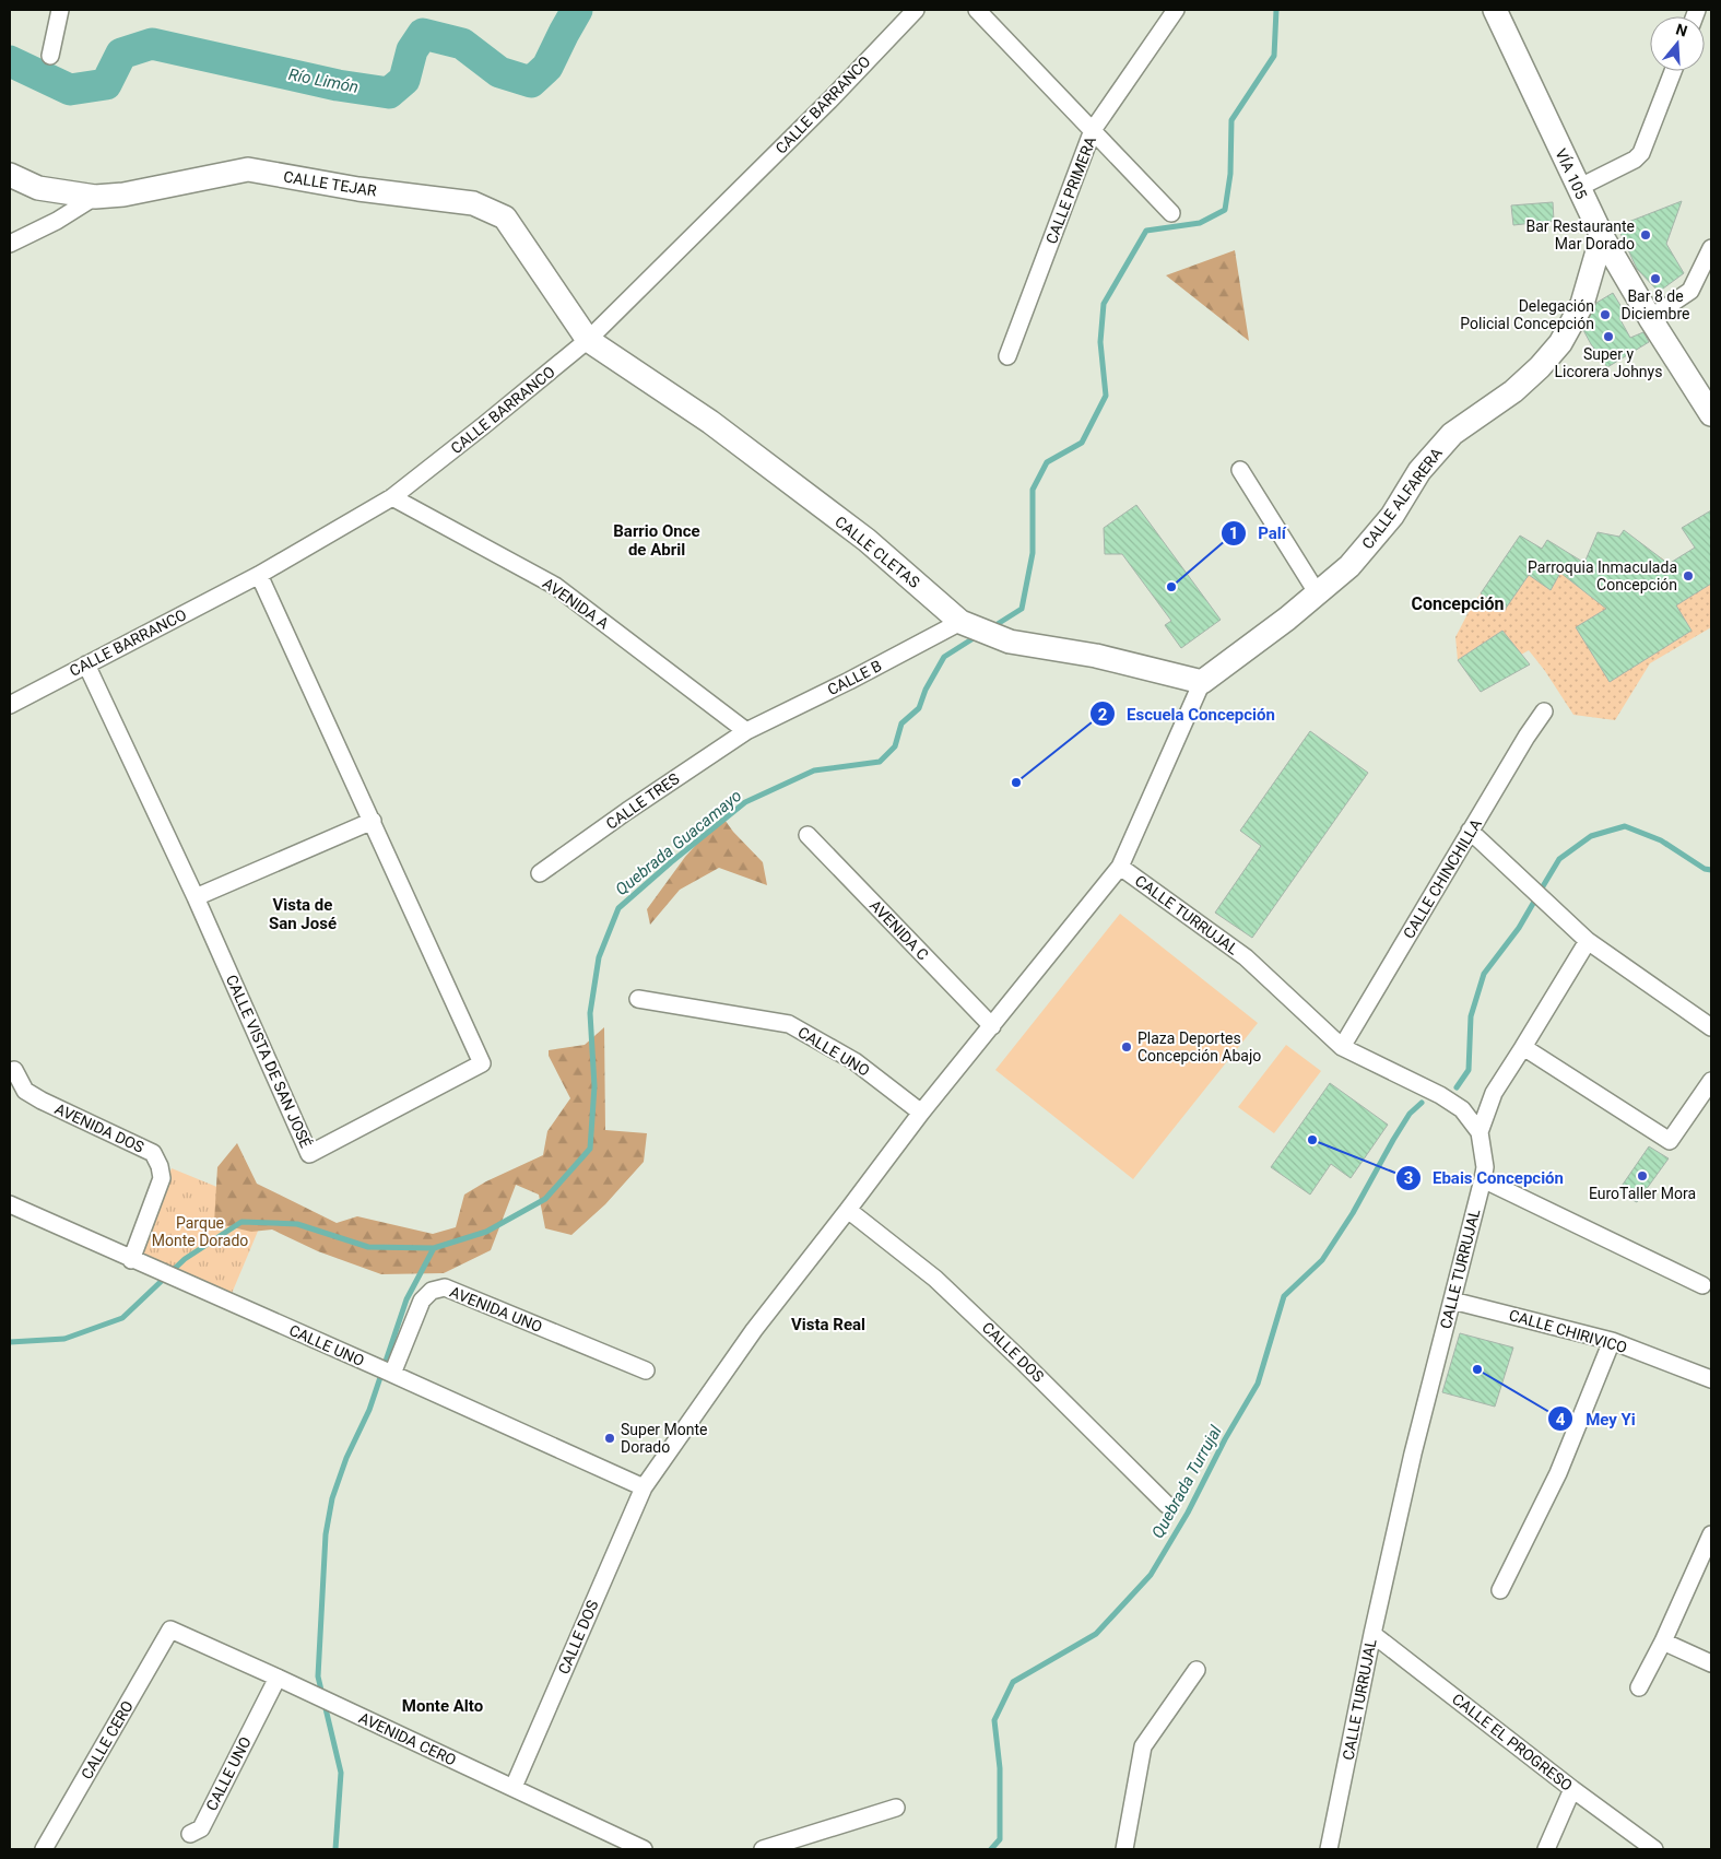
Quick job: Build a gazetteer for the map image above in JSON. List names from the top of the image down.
{
  "streets": {
    "street": [
      "CALLE BARRANCO",
      "VÍA 105",
      "CALLE TEJAR",
      "CALLE PRIMERA",
      "CALLE ALFARERA",
      "CALLE CLETAS",
      "AVENIDA A",
      "CALLE B",
      "CALLE TRES",
      "CALLE CHINCHILLA",
      "CALLE TURRUJAL",
      "AVENIDA C",
      "CALLE UNO",
      "CALLE VISTA DE SAN JOSÉ",
      "AVENIDA DOS",
      "AVENIDA UNO",
      "CALLE CHIRIVICO",
      "CALLE DOS",
      "AVENIDA CERO",
      "CALLE CERO",
      "CALLE EL PROGRESO"
    ]
  },
  "crossings": [
    ["CALLE BARRANCO", "CALLE TEJAR"],
    ["CALLE BARRANCO", "CALLE CLETAS"],
    ["CALLE BARRANCO", "AVENIDA A"],
    ["CALLE BARRANCO", "CALLE VISTA DE SAN JOSÉ"],
    ["VÍA 105", "CALLE ALFARERA"],
    ["CALLE TEJAR", "CALLE CLETAS"],
    ["CALLE ALFARERA", "CALLE CLETAS"],
    ["CALLE ALFARERA", "CALLE TURRUJAL"],
    ["CALLE CLETAS", "CALLE B"],
    ["CALLE CLETAS", "CALLE TURRUJAL"],
    ["AVENIDA A", "CALLE B"],
    ["AVENIDA A", "CALLE TRES"],
    ["CALLE B", "CALLE TRES"],
    ["CALLE CHINCHILLA", "CALLE TURRUJAL"],
    ["CALLE TURRUJAL", "CALLE CHIRIVICO"],
    ["CALLE TURRUJAL", "CALLE DOS"],
    ["CALLE TURRUJAL", "CALLE EL PROGRESO"],
    ["AVENIDA C", "CALLE DOS"],
    ["CALLE UNO", "AVENIDA DOS"],
    ["CALLE UNO", "AVENIDA UNO"],
    ["CALLE UNO", "CALLE DOS"],
    ["CALLE UNO", "AVENIDA CERO"],
    ["CALLE DOS", "AVENIDA CERO"],
    ["AVENIDA CERO", "CALLE CERO"]
  ],
  "districts": [
    "Barrio Once de Abril",
    "Concepción",
    "Vista de San José",
    "Vista Real",
    "Monte Alto"
  ],
  "water": ["Río Limón", "Quebrada Guacamayo", "Quebrada Turrujal"],
  "parks": ["Parque Monte Dorado"],
  "places": [
    "Bar Restaurante Mar Dorado",
    "Bar 8 de Diciembre",
    "Delegación Policial Concepción",
    "Super y Licorera Johnys",
    "Parroquia Inmaculada Concepción",
    "Palí",
    "Escuela Concepción",
    "Plaza Deportes Concepción Abajo",
    "Ebais Concepción",
    "EuroTaller Mora",
    "Mey Yi",
    "Super Monte Dorado"
  ],
  "north": "top"
}
